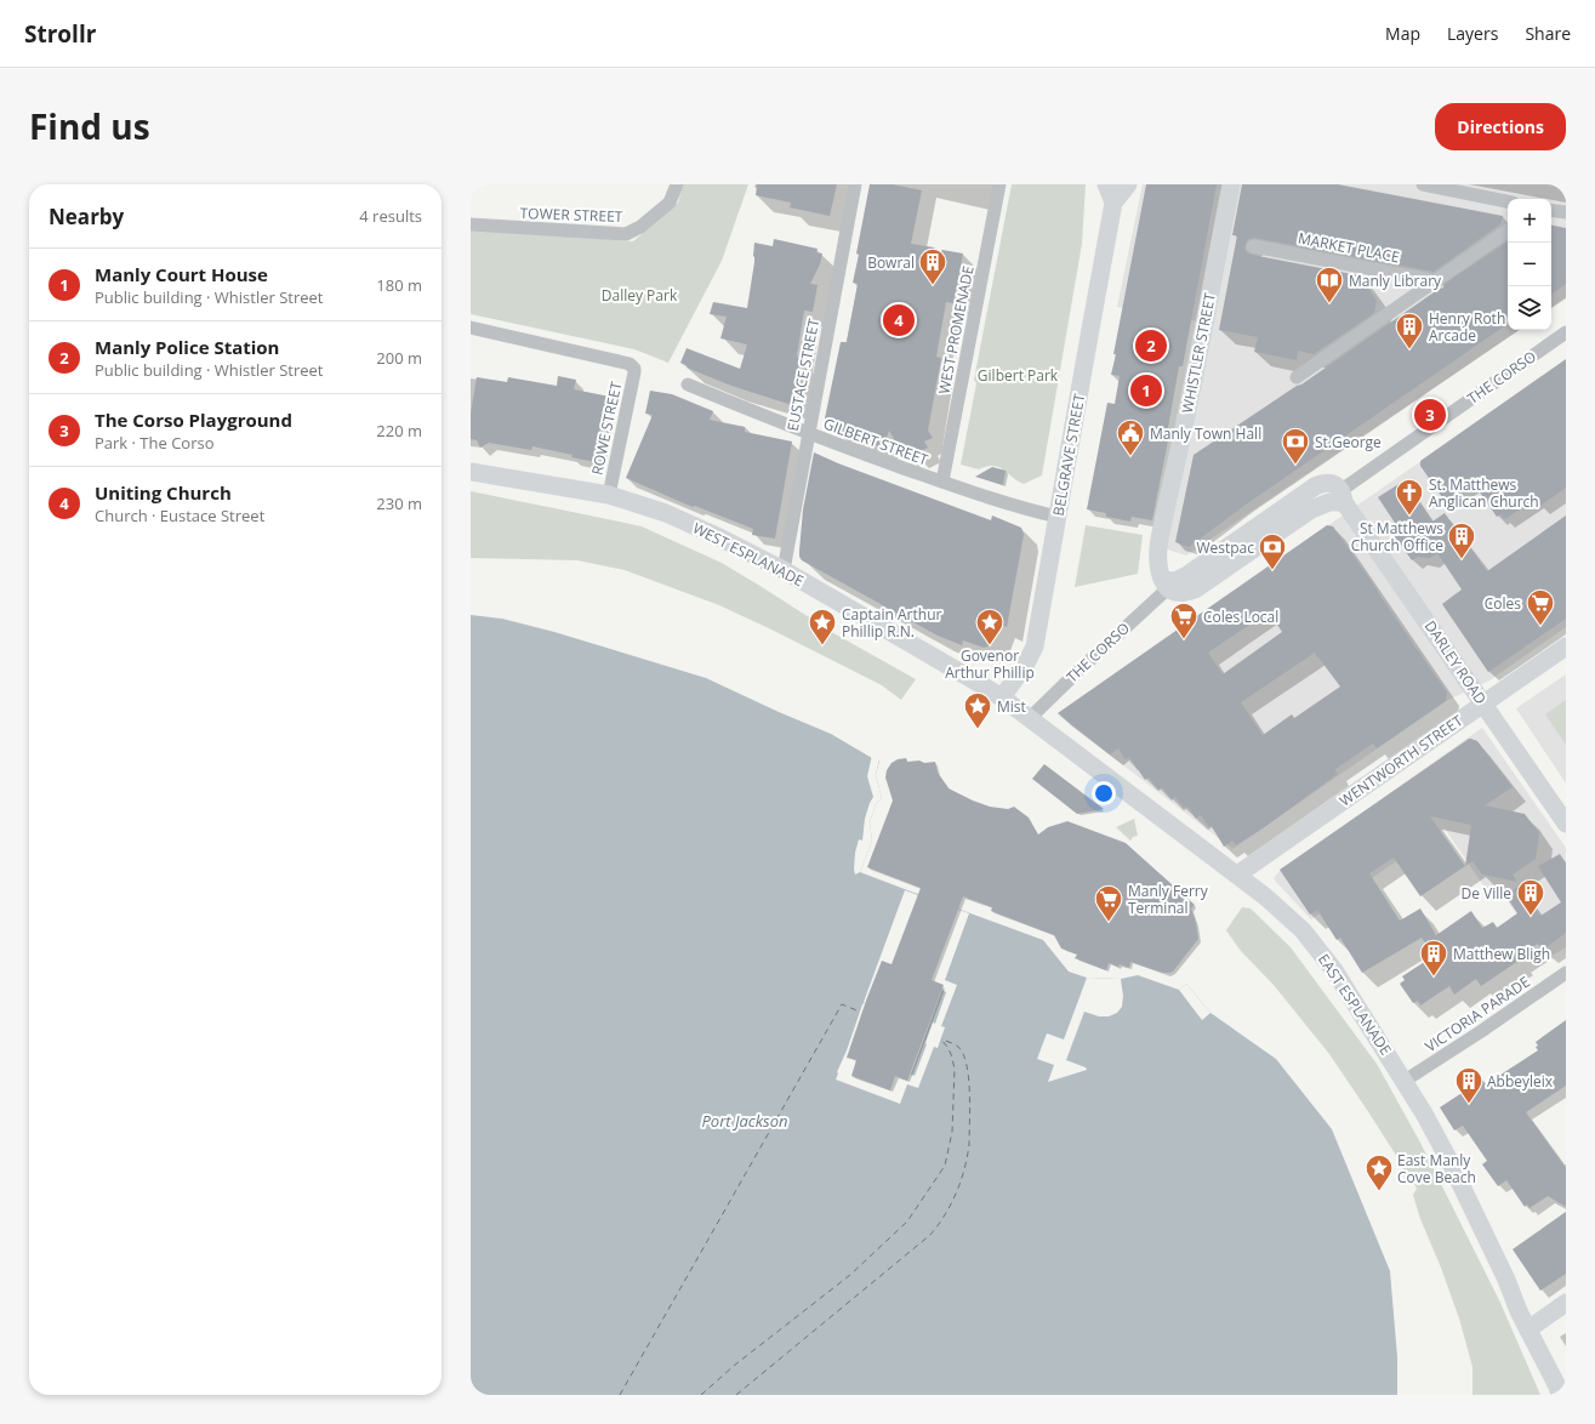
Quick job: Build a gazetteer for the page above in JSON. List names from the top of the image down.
{
  "streets": {
    "street": [
      "TOWER STREET",
      "MARKET PLACE",
      "WEST PROMENADE",
      "WHISTLER STREET",
      "EUSTACE STREET",
      "THE CORSO",
      "ROWE STREET",
      "GILBERT STREET",
      "BELGRAVE STREET",
      "WEST ESPLANADE",
      "DARLEY ROAD",
      "WENTWORTH STREET",
      "EAST ESPLANADE",
      "VICTORIA PARADE"
    ]
  },
  "crossings": [
    ["WEST PROMENADE", "GILBERT STREET"],
    ["WHISTLER STREET", "THE CORSO"],
    ["EUSTACE STREET", "GILBERT STREET"],
    ["EUSTACE STREET", "WEST ESPLANADE"],
    ["THE CORSO", "DARLEY ROAD"],
    ["THE CORSO", "EAST ESPLANADE"],
    ["ROWE STREET", "WEST ESPLANADE"],
    ["GILBERT STREET", "BELGRAVE STREET"],
    ["BELGRAVE STREET", "WEST ESPLANADE"],
    ["BELGRAVE STREET", "EAST ESPLANADE"],
    ["WEST ESPLANADE", "EAST ESPLANADE"],
    ["DARLEY ROAD", "WENTWORTH STREET"],
    ["WENTWORTH STREET", "EAST ESPLANADE"],
    ["EAST ESPLANADE", "VICTORIA PARADE"]
  ],
  "water": ["Port Jackson"],
  "parks": ["Dalley Park", "Gilbert Park"],
  "places": {
    "building": [
      "Bowral",
      "Henry Roth Arcade",
      "St Matthews Church Office",
      "De Ville",
      "Matthew Bligh",
      "Abbeyleix"
    ],
    "library": ["Manly Library"],
    "public building": ["Manly Town Hall"],
    "bank": ["St.George", "Westpac"],
    "church": ["St. Matthews Anglican Church"],
    "supermarket": ["Coles", "Coles Local", "Manly Ferry Terminal"],
    "place": [
      "Captain Arthur Phillip R.N.",
      "Govenor Arthur Phillip",
      "Mist",
      "East Manly Cove Beach"
    ]
  },
  "page": {
    "header": "Strollr",
    "nav": ["Map", "Layers", "Share"],
    "title": "Find us",
    "buttons": "Directions",
    "heading": ["Nearby", "4 results"],
    "map_buttons": ["+", "−"],
    "list": [
      {
        "mark": "1",
        "name": "Manly Court House",
        "note": "Public building · Whistler Street",
        "value": "180 m"
      },
      {
        "mark": "2",
        "name": "Manly Police Station",
        "note": "Public building · Whistler Street",
        "value": "200 m"
      },
      {
        "mark": "3",
        "name": "The Corso Playground",
        "note": "Park · The Corso",
        "value": "220 m"
      },
      {
        "mark": "4",
        "name": "Uniting Church",
        "note": "Church · Eustace Street",
        "value": "230 m"
      }
    ],
    "pins": [
      "4",
      "2",
      "1",
      "3"
    ]
  }
}
